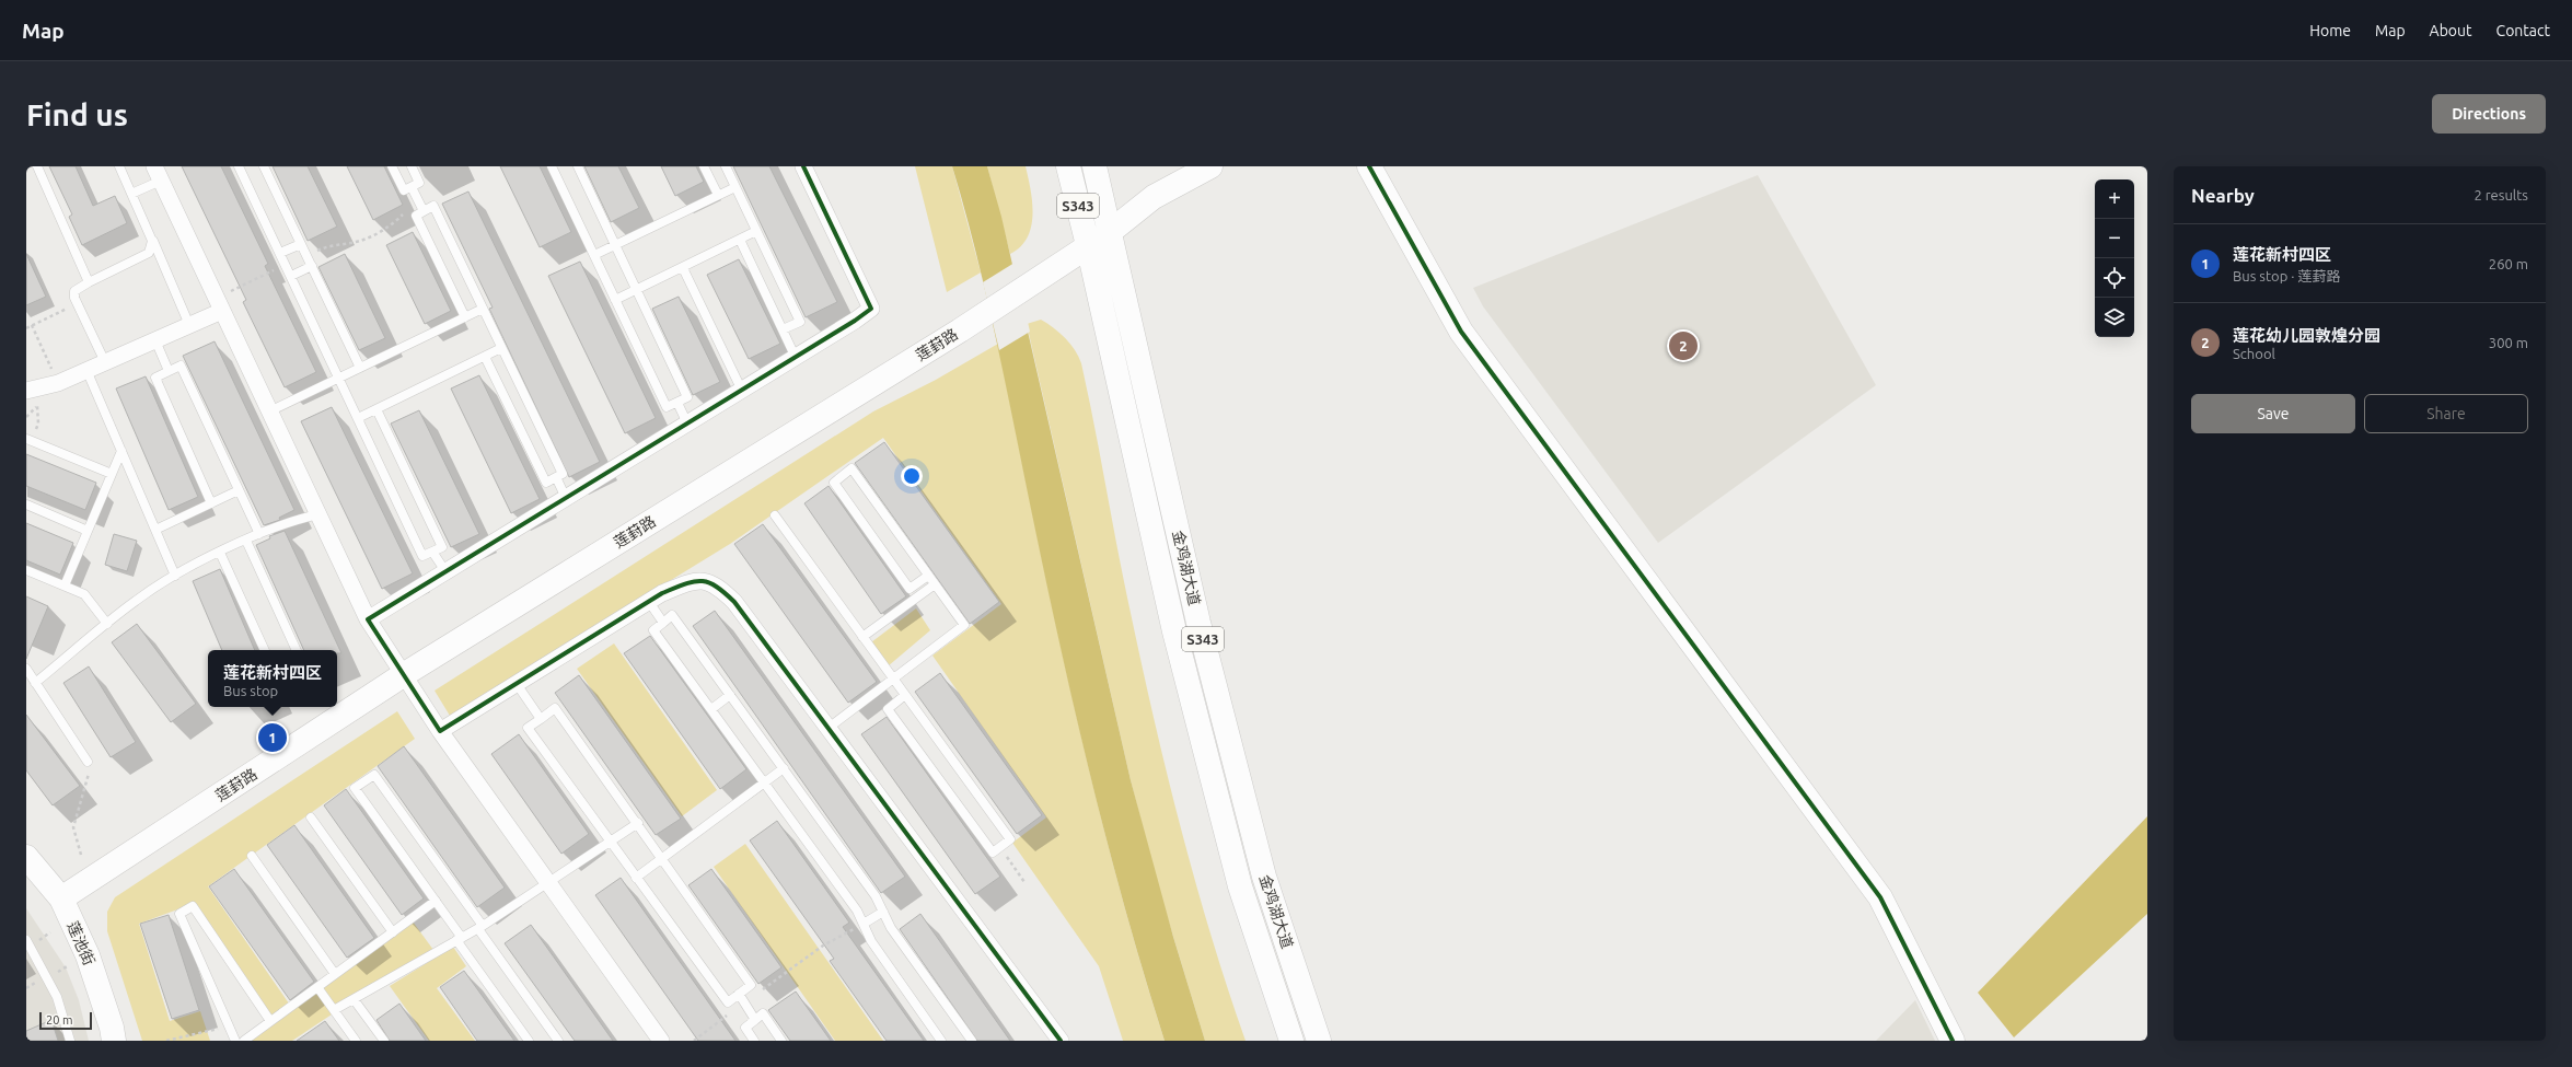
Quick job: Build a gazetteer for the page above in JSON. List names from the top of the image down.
{
  "streets": {
    "main road": [
      "S343",
      "莲葑路",
      "金鸡湖大道",
      "莲池街"
    ]
  },
  "crossings": [
    ["莲葑路", "金鸡湖大道"],
    ["莲葑路", "莲池街"]
  ],
  "scale_bar": "20 m",
  "page": {
    "header": "Map",
    "nav": [
      "Home",
      "Map",
      "About",
      "Contact"
    ],
    "buttons": [
      "Directions",
      ["Save", "Share"]
    ],
    "title": "Find us",
    "heading": ["Nearby", "2 results"],
    "map_buttons": ["+", "−"],
    "list": [
      {
        "mark": "1",
        "name": "莲花新村四区",
        "note": "Bus stop · 莲葑路",
        "value": "260 m"
      },
      {
        "mark": "2",
        "name": "莲花幼儿园敦煌分园",
        "note": "School",
        "value": "300 m"
      }
    ],
    "pins": ["2", "1"],
    "popup": ["莲花新村四区", "Bus stop"],
    "scale": "20 m"
  }
}
